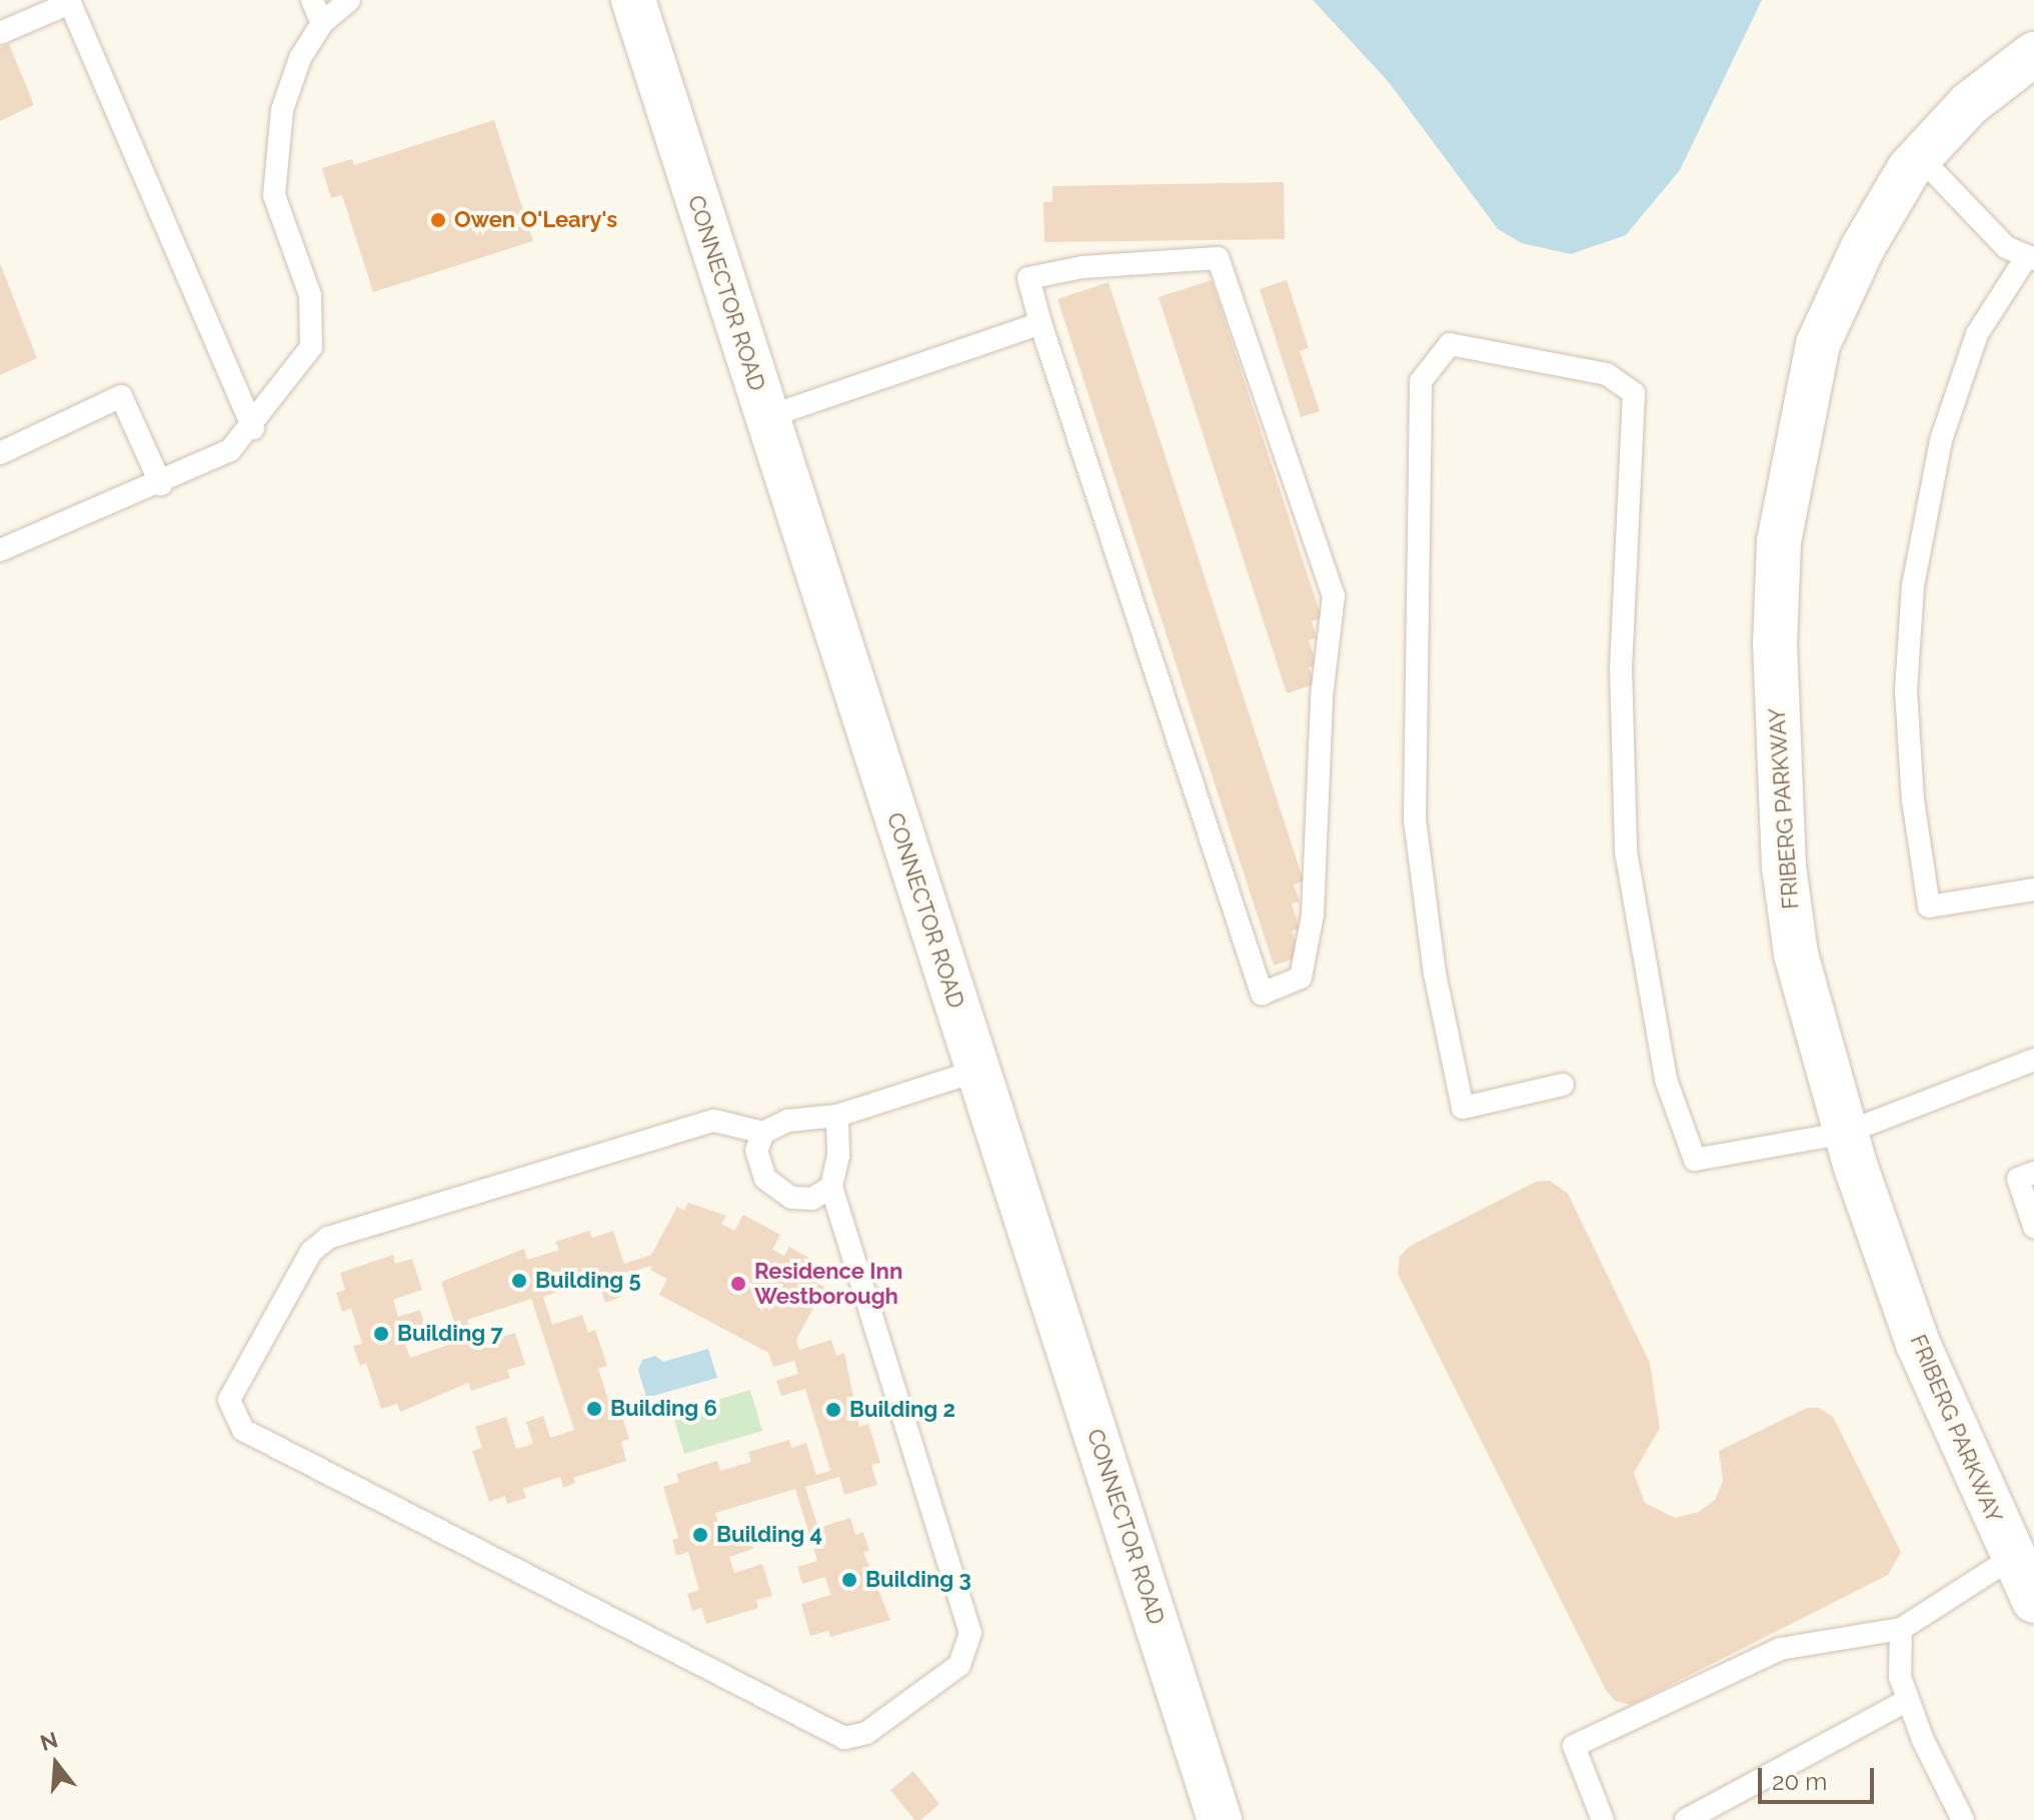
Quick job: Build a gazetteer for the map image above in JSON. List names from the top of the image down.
{
  "streets": {
    "street": ["CONNECTOR ROAD", "FRIBERG PARKWAY"]
  },
  "places": [
    "Owen O'Leary's",
    "Building 5",
    "Residence Inn Westborough",
    "Building 7",
    "Building 6",
    "Building 2",
    "Building 4",
    "Building 3"
  ],
  "scale_bar": "20 m",
  "north": "top"
}
